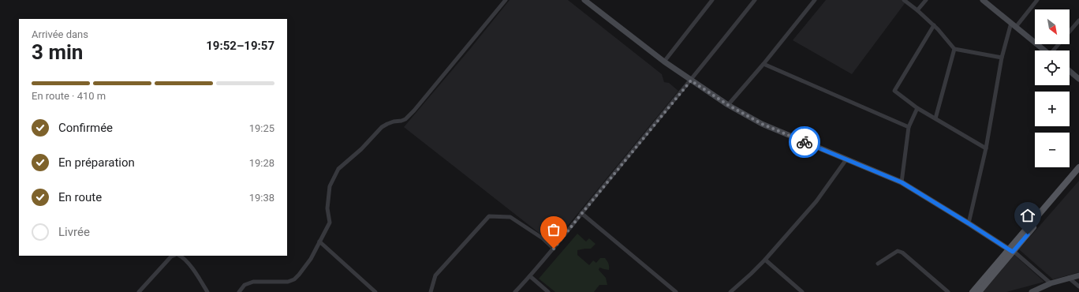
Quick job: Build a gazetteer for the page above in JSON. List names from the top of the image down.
{
  "north": "bottom right",
  "page": {
    "map_buttons": ["+", "−"],
    "heading": ["3 min", "Arrivée dans", "19:52–19:57"],
    "bar": "En route · 410 m",
    "list": [
      ["Confirmée", "19:25"],
      ["En préparation", "19:28"],
      ["En route", "19:38"],
      "Livrée"
    ]
  }
}
